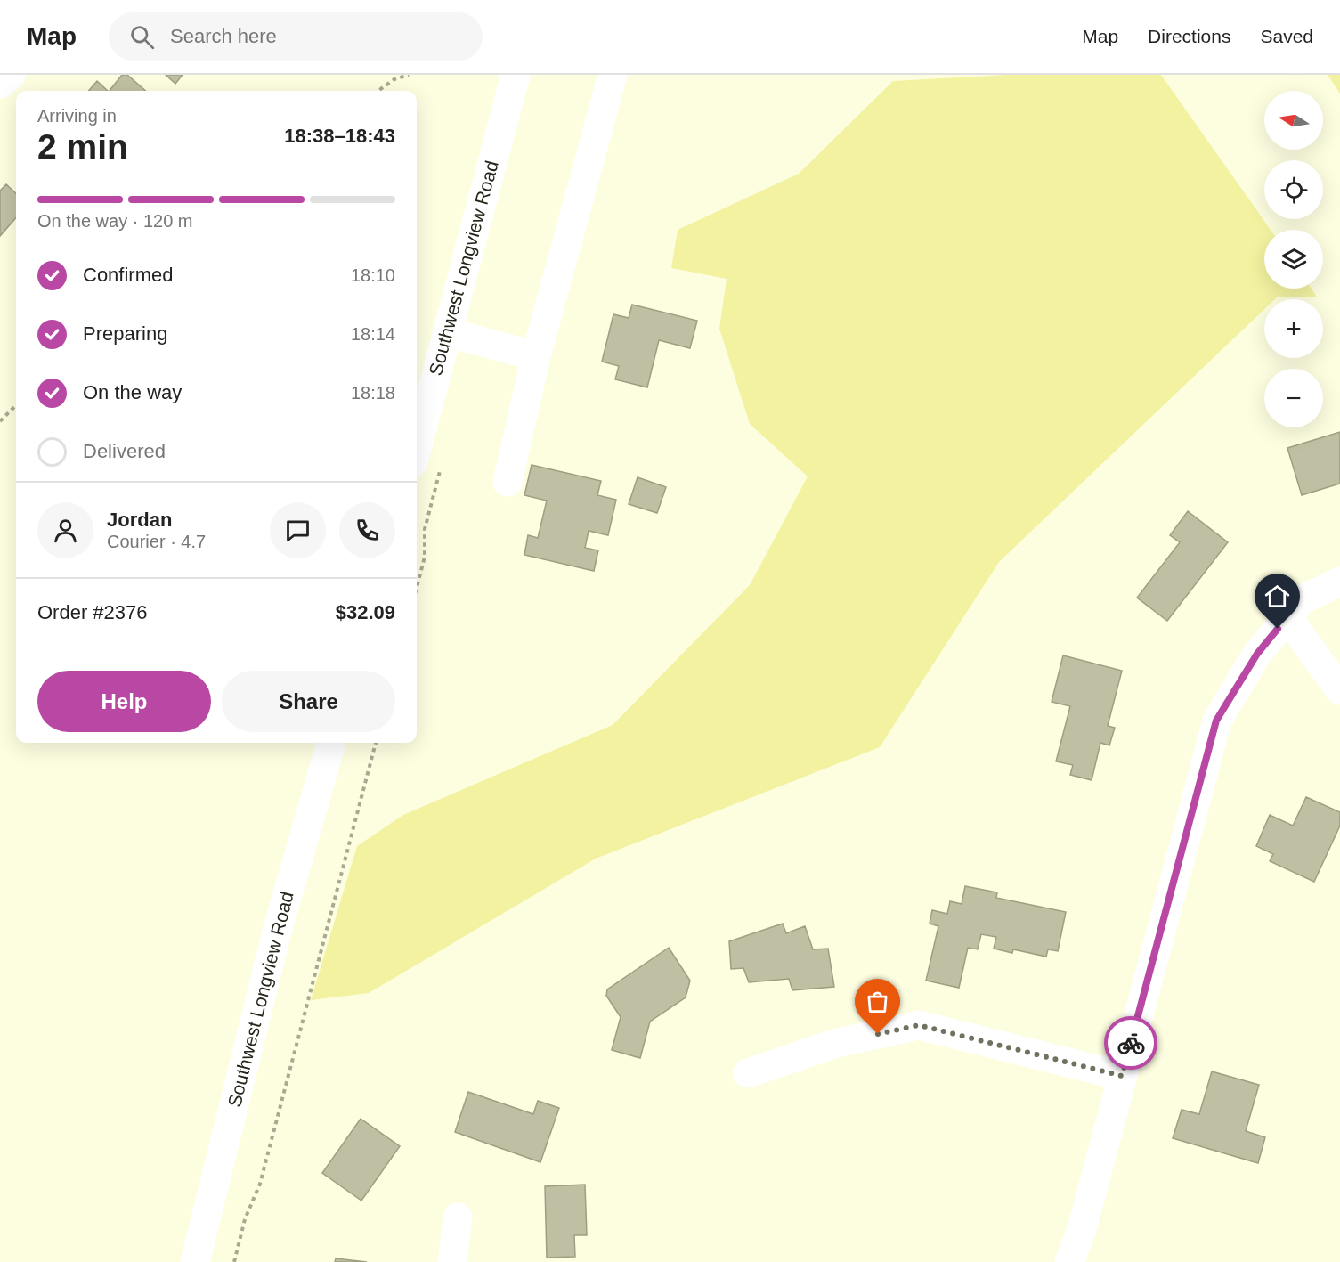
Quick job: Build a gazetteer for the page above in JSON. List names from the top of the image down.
{
  "streets": {
    "street": ["Southwest Longview Road"]
  },
  "north": "left",
  "page": {
    "header": "Map",
    "search": "Search here",
    "nav": ["Map", "Directions", "Saved"],
    "map_buttons": ["+", "−"],
    "heading": ["2 min", "Arriving in", "18:38–18:43"],
    "panel": [
      "Jordan",
      "Courier · 4.7",
      "Order #2376",
      "$32.09"
    ],
    "bar": "On the way · 120 m",
    "list": [
      ["Confirmed", "18:10"],
      ["Preparing", "18:14"],
      ["On the way", "18:18"],
      "Delivered"
    ],
    "buttons": ["Help", "Share"]
  }
}
